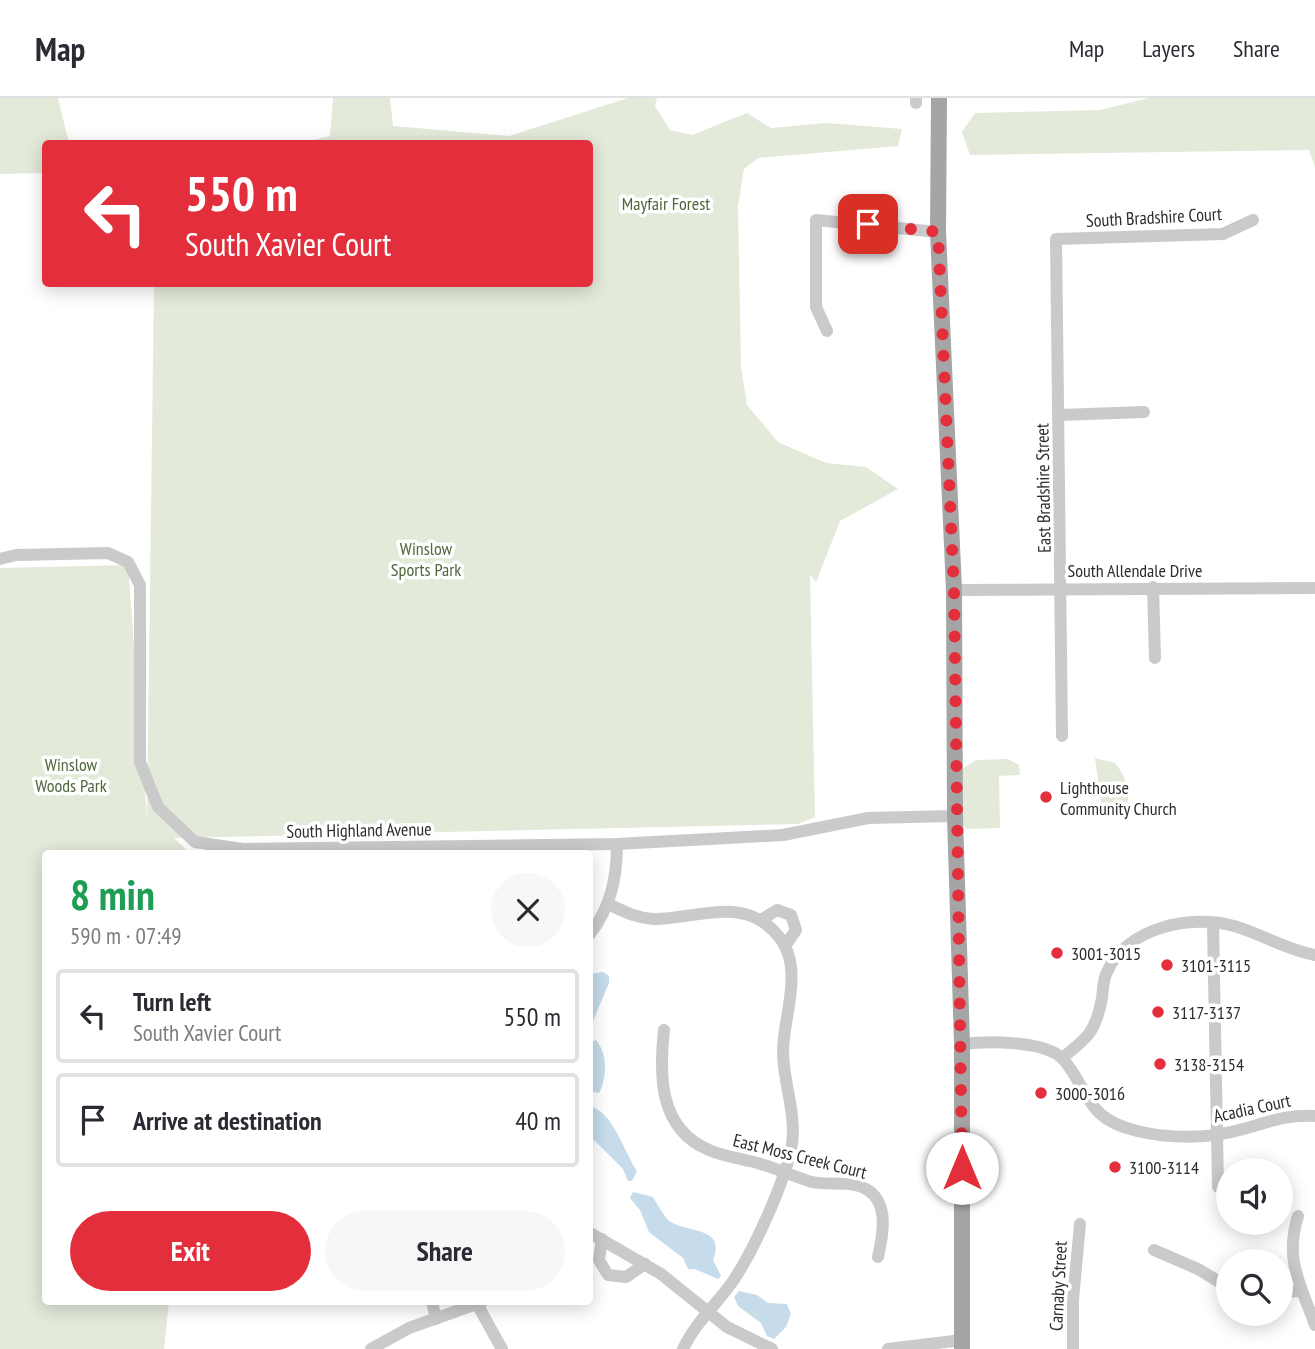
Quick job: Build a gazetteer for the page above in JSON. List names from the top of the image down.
{
  "streets": {
    "street": [
      "South Bradshire Court",
      "East Bradshire Street",
      "South Allendale Drive",
      "South Highland Avenue",
      "Acadia Court",
      "East Moss Creek Court",
      "Carnaby Street"
    ]
  },
  "crossings": [
    ["South Bradshire Court", "East Bradshire Street"],
    ["East Bradshire Street", "South Allendale Drive"]
  ],
  "parks": ["Mayfair Forest", "Winslow Sports Park", "Winslow Woods Park"],
  "places": [
    "Lighthouse Community Church",
    "3001-3015",
    "3101-3115",
    "3117-3137",
    "3138-3154",
    "3000-3016",
    "3100-3114"
  ],
  "page": {
    "header": "Map",
    "nav": ["Map", "Layers", "Share"],
    "turn": ["550 m", "South Xavier Court"],
    "heading": ["8 min", "590 m · 07:49"],
    "list": [
      {
        "name": "Turn left",
        "note": "South Xavier Court",
        "value": "550 m"
      },
      {
        "name": "Arrive at destination",
        "value": "40 m"
      }
    ],
    "buttons": ["Exit", "Share"]
  }
}
